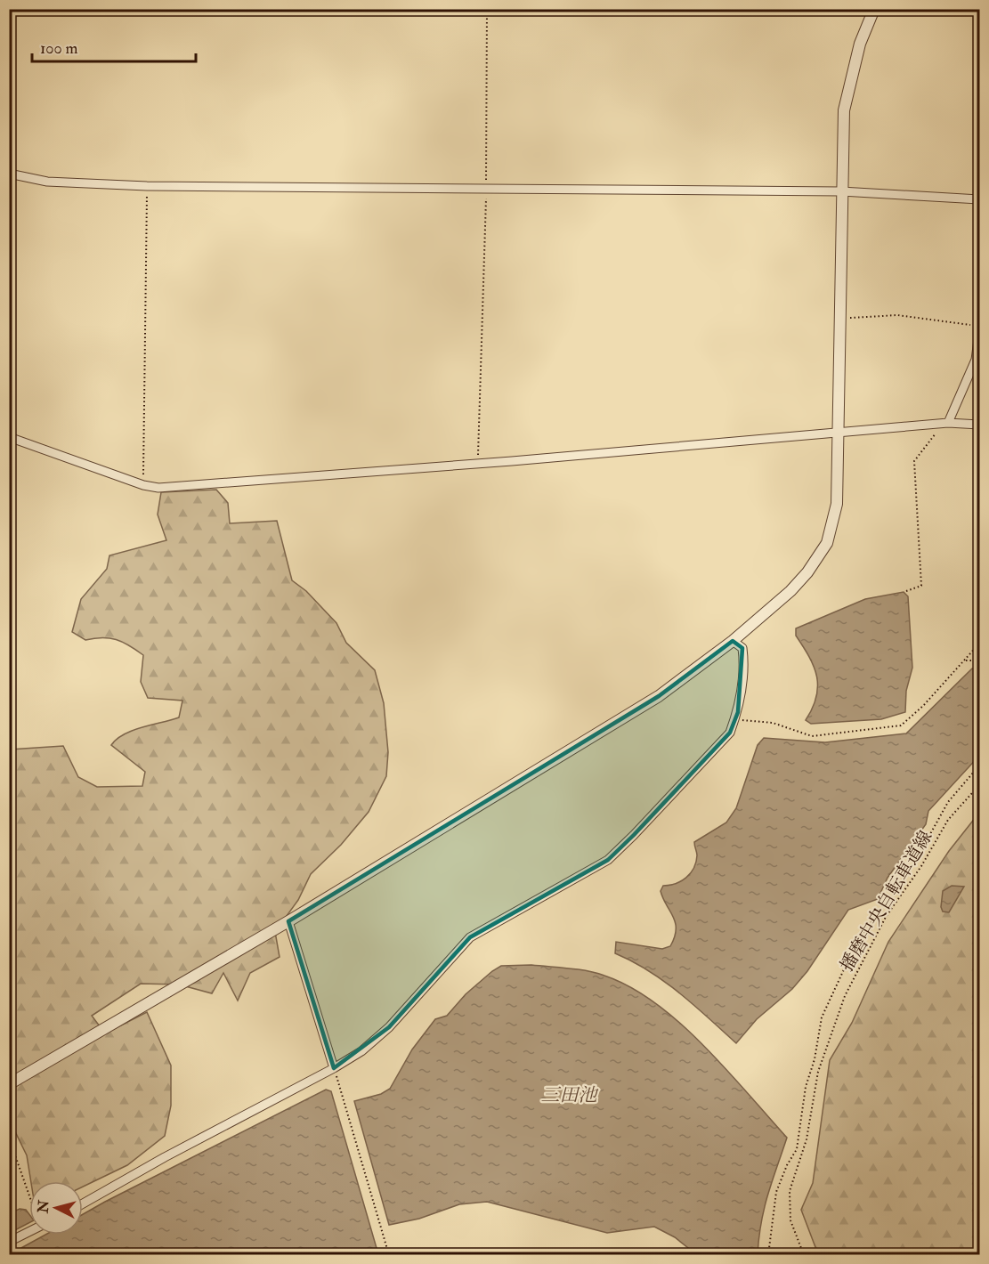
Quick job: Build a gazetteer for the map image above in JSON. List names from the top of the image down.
{
  "streets": {
    "path": ["播磨中央自転車道線"]
  },
  "water": ["三田池"],
  "scale_bar": "100 m",
  "north": "left"
}
